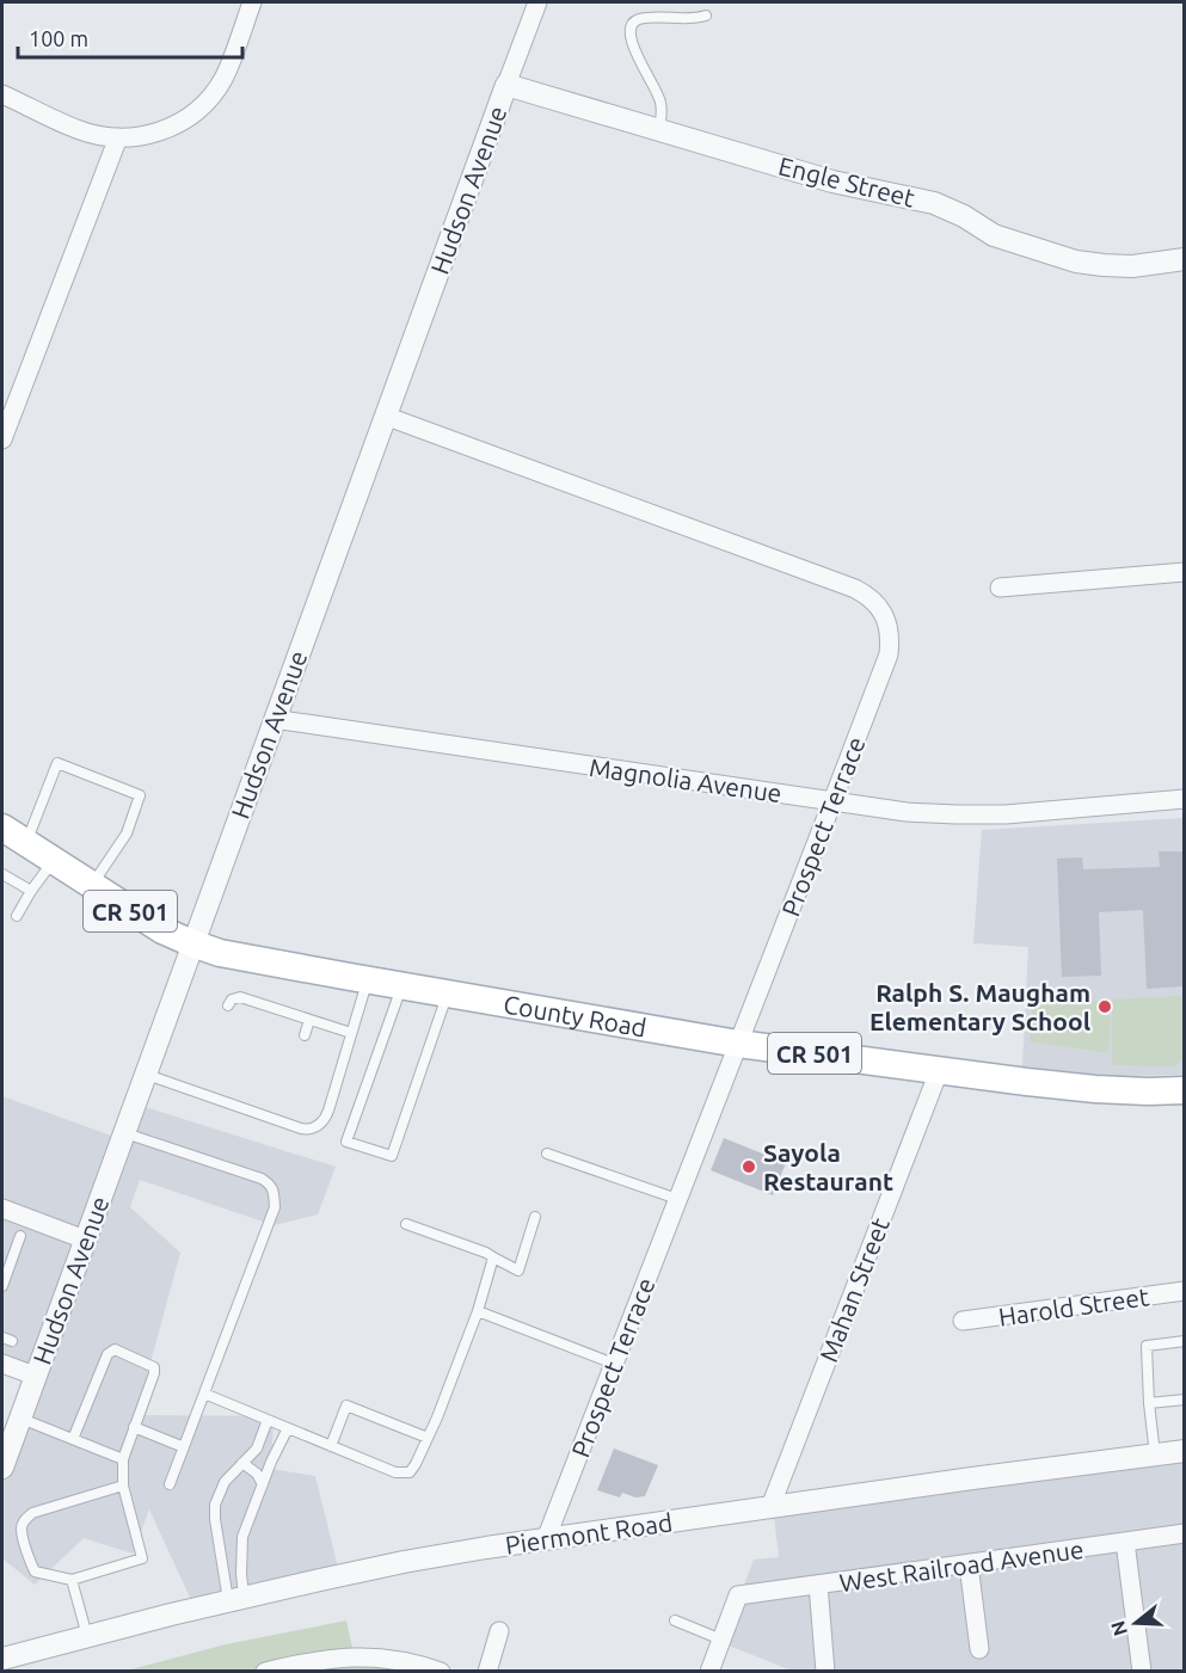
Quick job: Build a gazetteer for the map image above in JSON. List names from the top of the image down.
{
  "streets": {
    "main road": ["CR 501", "County Road"],
    "street": [
      "Engle Street",
      "Hudson Avenue",
      "Magnolia Avenue",
      "Prospect Terrace",
      "Mahan Street",
      "Harold Street",
      "Piermont Road",
      "West Railroad Avenue"
    ]
  },
  "crossings": [
    ["Engle Street", "Hudson Avenue"],
    ["Hudson Avenue", "Magnolia Avenue"],
    ["Hudson Avenue", "Prospect Terrace"],
    ["Hudson Avenue", "County Road"],
    ["Magnolia Avenue", "Prospect Terrace"],
    ["Prospect Terrace", "County Road"],
    ["Prospect Terrace", "Piermont Road"],
    ["County Road", "Mahan Street"],
    ["Mahan Street", "Piermont Road"]
  ],
  "places": ["Ralph S. Maugham Elementary School", "Sayola Restaurant"],
  "scale_bar": "100 m",
  "north": "left"
}
